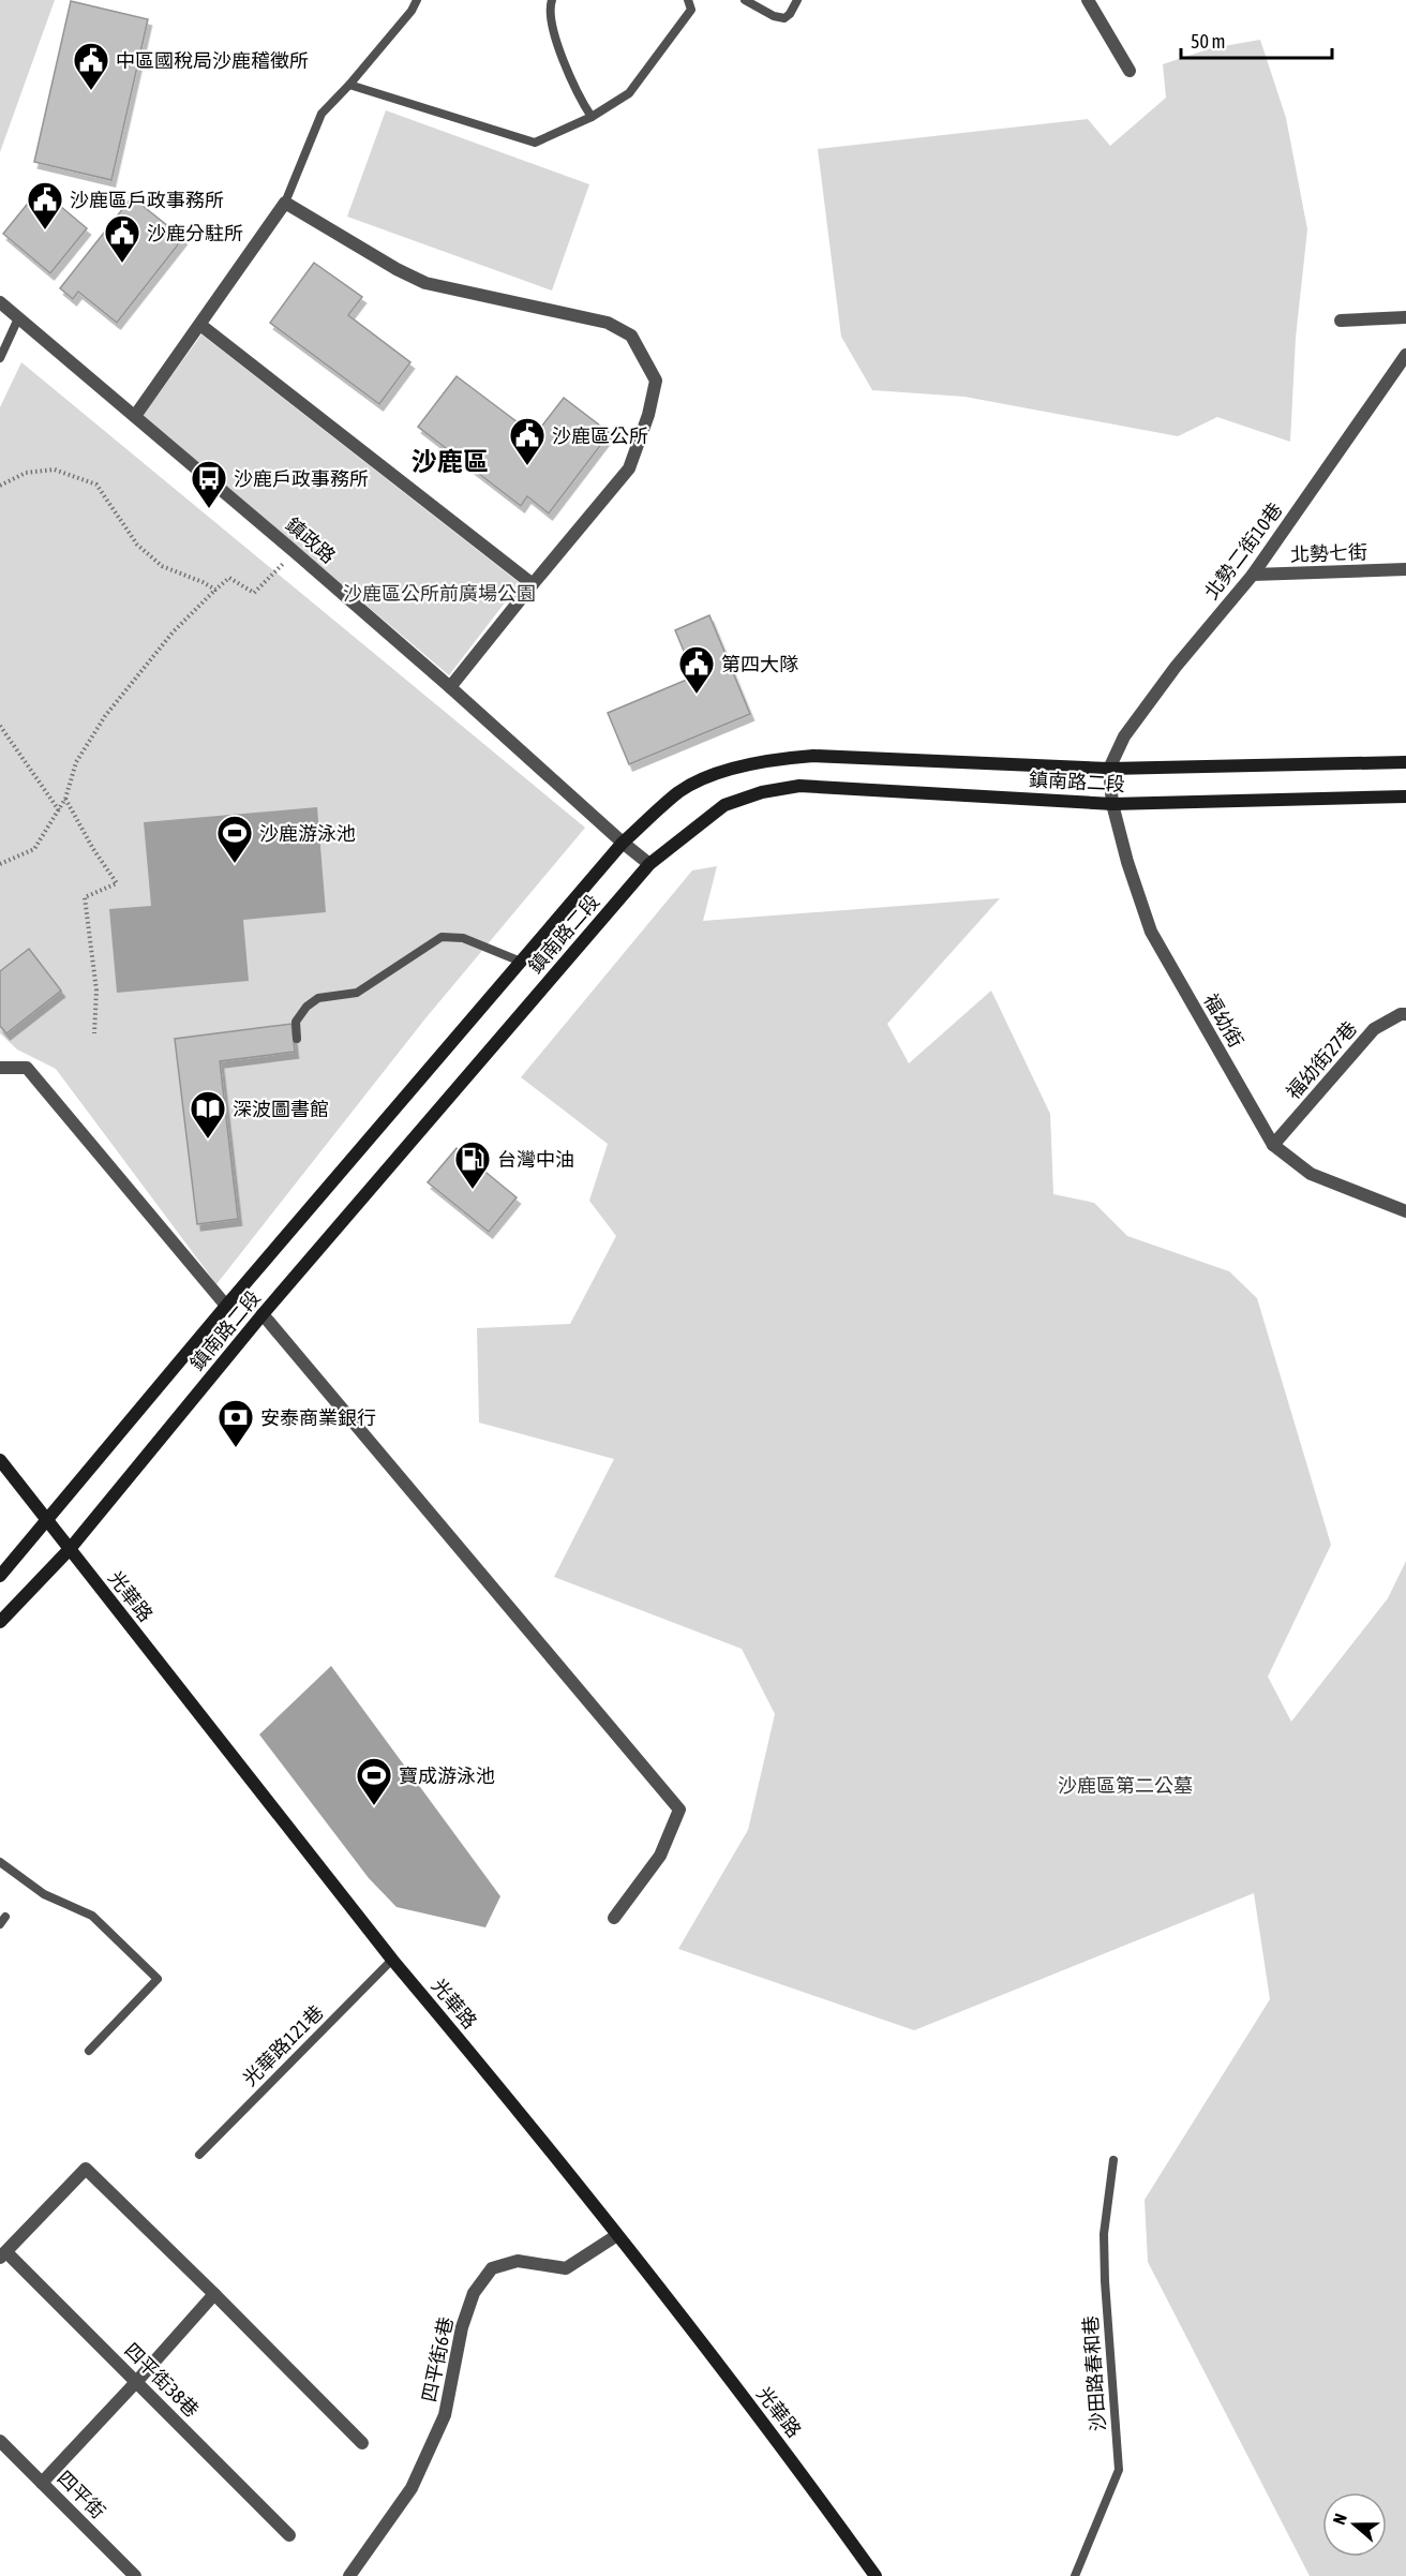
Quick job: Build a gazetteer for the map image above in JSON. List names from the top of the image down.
{
  "streets": {
    "street": [
      "鎮政路",
      "北勢二街10巷",
      "北勢七街",
      "鎮南路二段",
      "福幼街",
      "福幼街27巷",
      "光華路",
      "四平街6巷",
      "四平街38巷",
      "四平街"
    ],
    "lane": ["光華路121巷", "沙田路春和巷"]
  },
  "crossings": [
    ["鎮政路", "鎮南路二段"],
    ["北勢二街10巷", "北勢七街"],
    ["北勢二街10巷", "鎮南路二段"],
    ["北勢二街10巷", "福幼街"],
    ["鎮南路二段", "福幼街"],
    ["鎮南路二段", "光華路"],
    ["福幼街", "福幼街27巷"],
    ["光華路", "光華路121巷"],
    ["光華路", "四平街6巷"]
  ],
  "districts": ["沙鹿區"],
  "parks": ["沙鹿區公所前廣場公園", "沙鹿區第二公墓"],
  "places": {
    "public building": [
      "中區國稅局沙鹿稽徵所",
      "沙鹿區戶政事務所",
      "沙鹿分駐所",
      "沙鹿區公所",
      "第四大隊"
    ],
    "bus stop": ["沙鹿戶政事務所"],
    "sports": ["沙鹿游泳池", "寶成游泳池"],
    "library": ["深波圖書館"],
    "fuel station": ["台灣中油"],
    "bank": ["安泰商業銀行"]
  },
  "scale_bar": "50 m",
  "north": "left"
}
